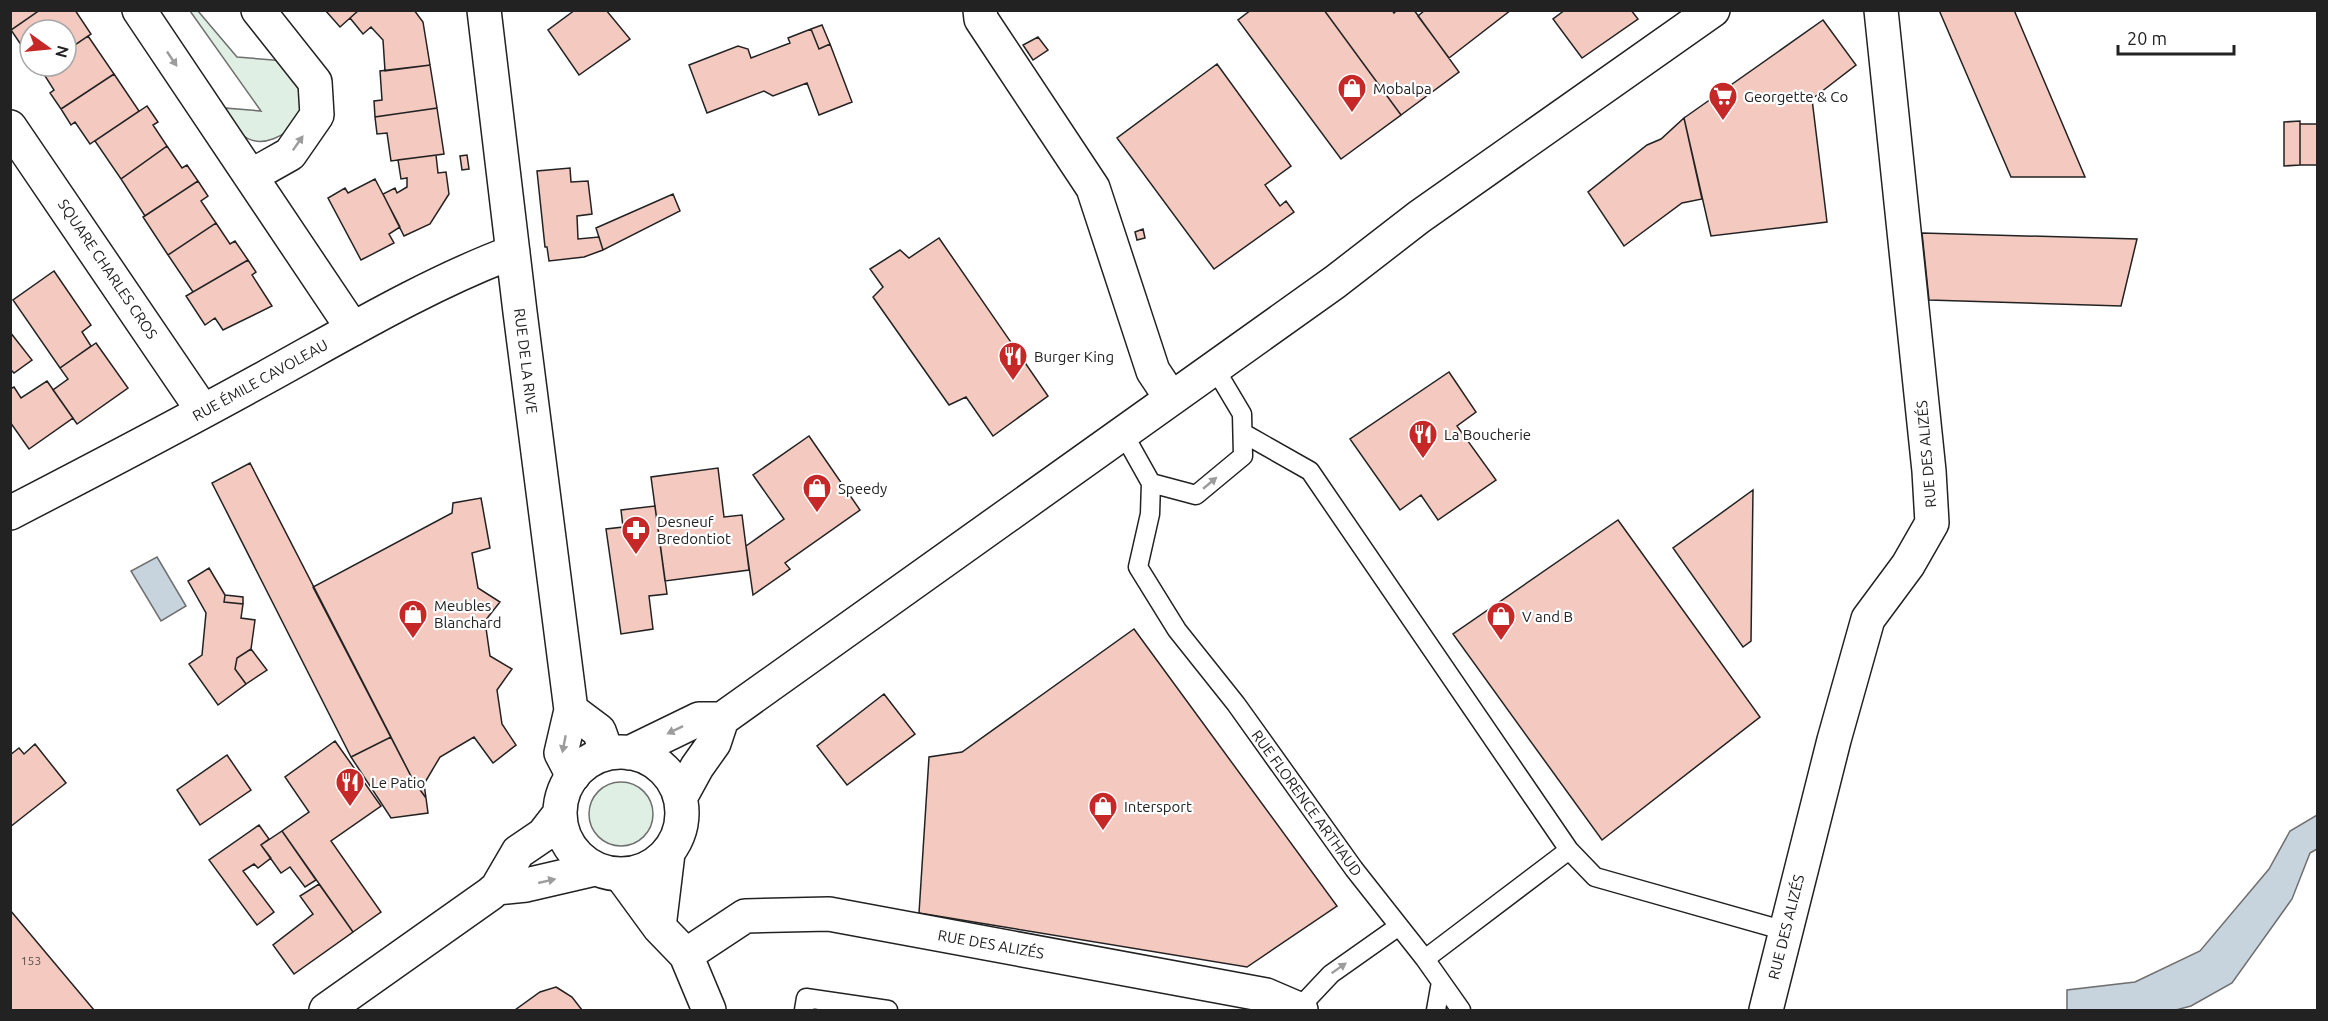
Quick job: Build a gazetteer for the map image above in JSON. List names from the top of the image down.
{
  "streets": {
    "street": [
      "SQUARE CHARLES CROS",
      "RUE DE LA RIVE",
      "RUE ÉMILE CAVOLEAU",
      "RUE DES ALIZÉS"
    ],
    "lane": ["RUE FLORENCE ARTHAUD"]
  },
  "crossings": [
    ["SQUARE CHARLES CROS", "RUE ÉMILE CAVOLEAU"],
    ["RUE DE LA RIVE", "RUE ÉMILE CAVOLEAU"]
  ],
  "places": {
    "shop": [
      "Mobalpa",
      "Speedy",
      "Meubles Blanchard",
      "V and B",
      "Intersport"
    ],
    "supermarket": ["Georgette & Co"],
    "restaurant": ["Burger King", "La Boucherie", "Le Patio"],
    "pharmacy": ["Desneuf Bredontiot"]
  },
  "house_numbers": ["153"],
  "scale_bar": "20 m",
  "north": "right"
}
